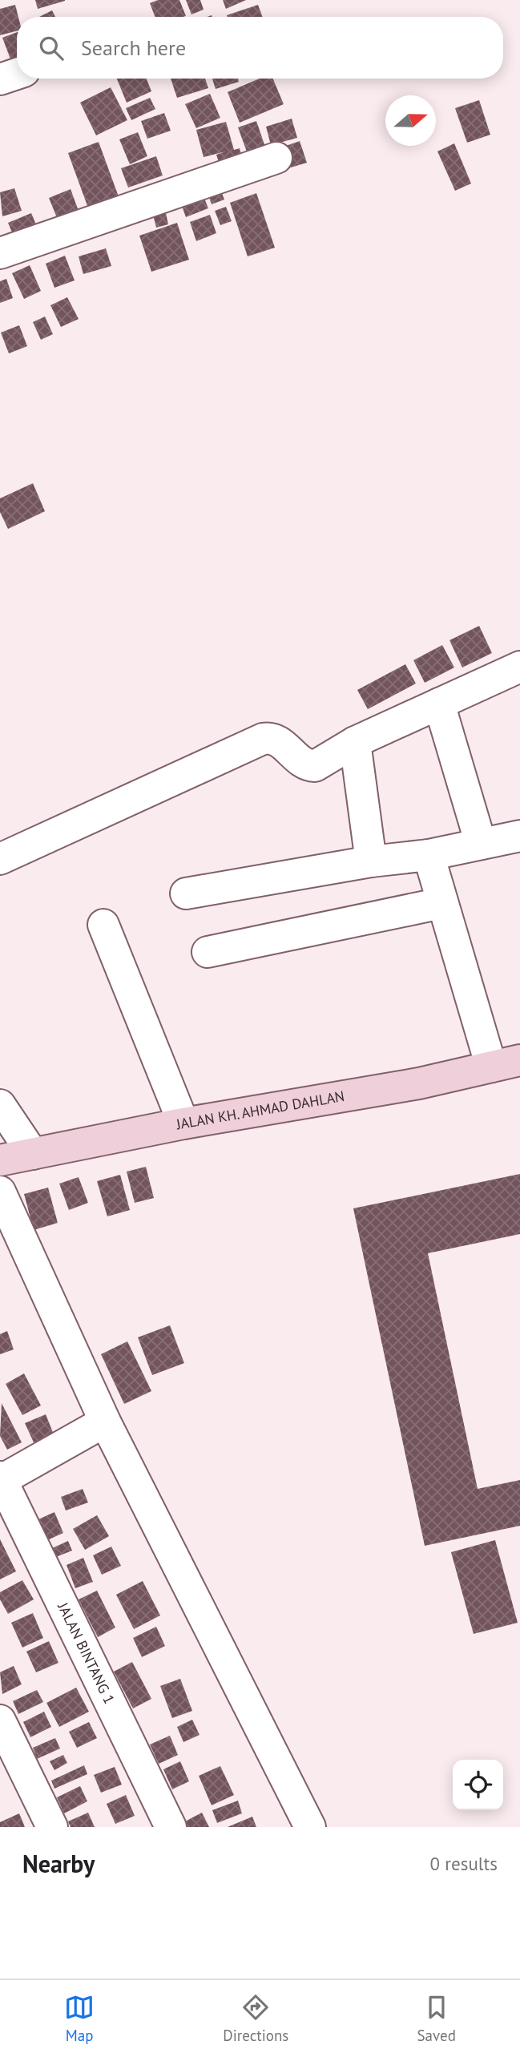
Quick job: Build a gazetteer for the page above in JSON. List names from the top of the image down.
{
  "streets": {
    "street": ["JALAN KH. AHMAD DAHLAN", "JALAN BINTANG 1"]
  },
  "north": "right",
  "page": {
    "search": "Search here",
    "heading": ["Nearby", "0 results"],
    "nav": ["Map", "Directions", "Saved"]
  }
}
